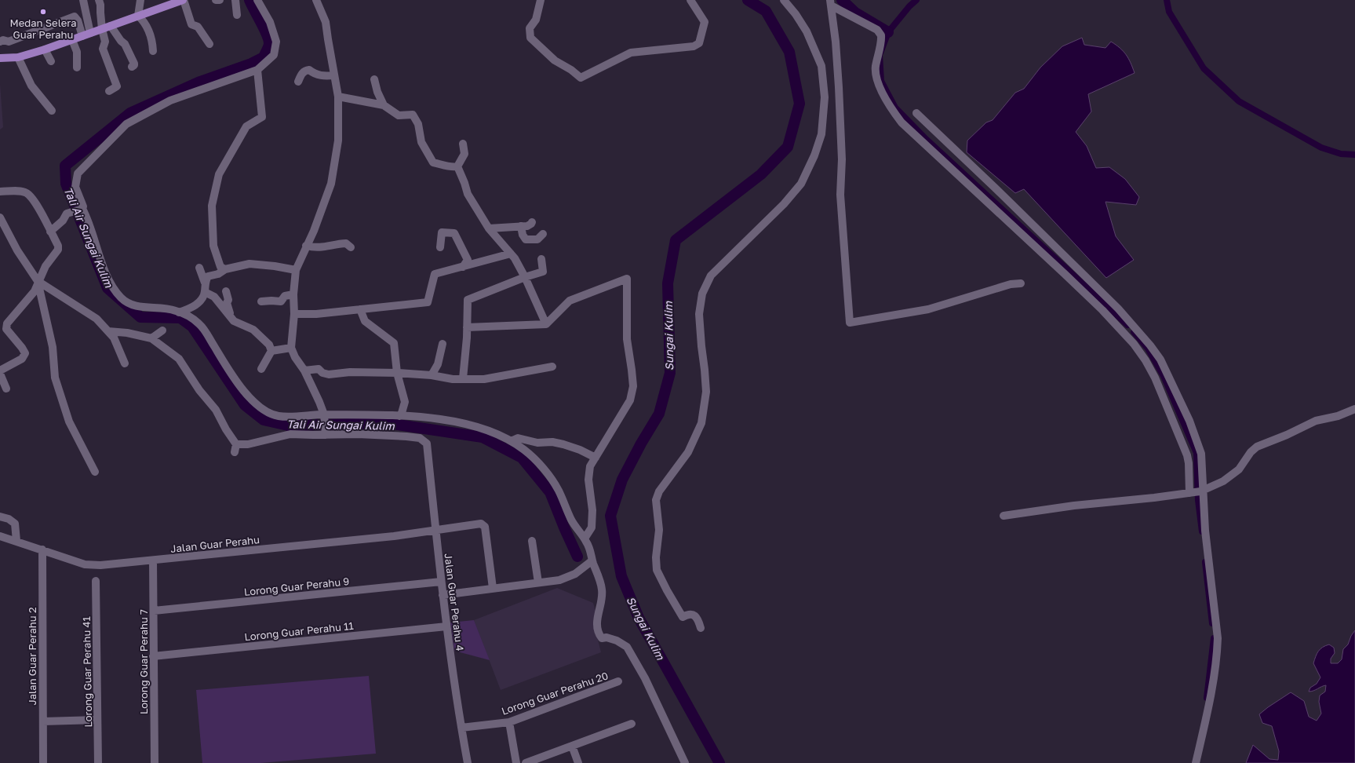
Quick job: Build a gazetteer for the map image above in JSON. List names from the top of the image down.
{
  "streets": {
    "street": [
      "Jalan Guar Perahu",
      "Lorong Guar Perahu 9",
      "Jalan Guar Perahu 4",
      "Lorong Guar Perahu 11",
      "Jalan Guar Perahu 2",
      "Lorong Guar Perahu 7",
      "Lorong Guar Perahu 41",
      "Lorong Guar Perahu 20"
    ]
  },
  "crossings": [
    ["Jalan Guar Perahu", "Jalan Guar Perahu 4"],
    ["Jalan Guar Perahu", "Jalan Guar Perahu 2"],
    ["Jalan Guar Perahu", "Lorong Guar Perahu 7"],
    ["Lorong Guar Perahu 9", "Jalan Guar Perahu 4"],
    ["Lorong Guar Perahu 9", "Lorong Guar Perahu 7"],
    ["Jalan Guar Perahu 4", "Lorong Guar Perahu 11"],
    ["Jalan Guar Perahu 4", "Lorong Guar Perahu 20"],
    ["Lorong Guar Perahu 11", "Lorong Guar Perahu 7"]
  ],
  "water": ["Tali Air Sungai Kulim", "Sungai Kulim"],
  "places": ["Medan Selera Guar Perahu"]
}
